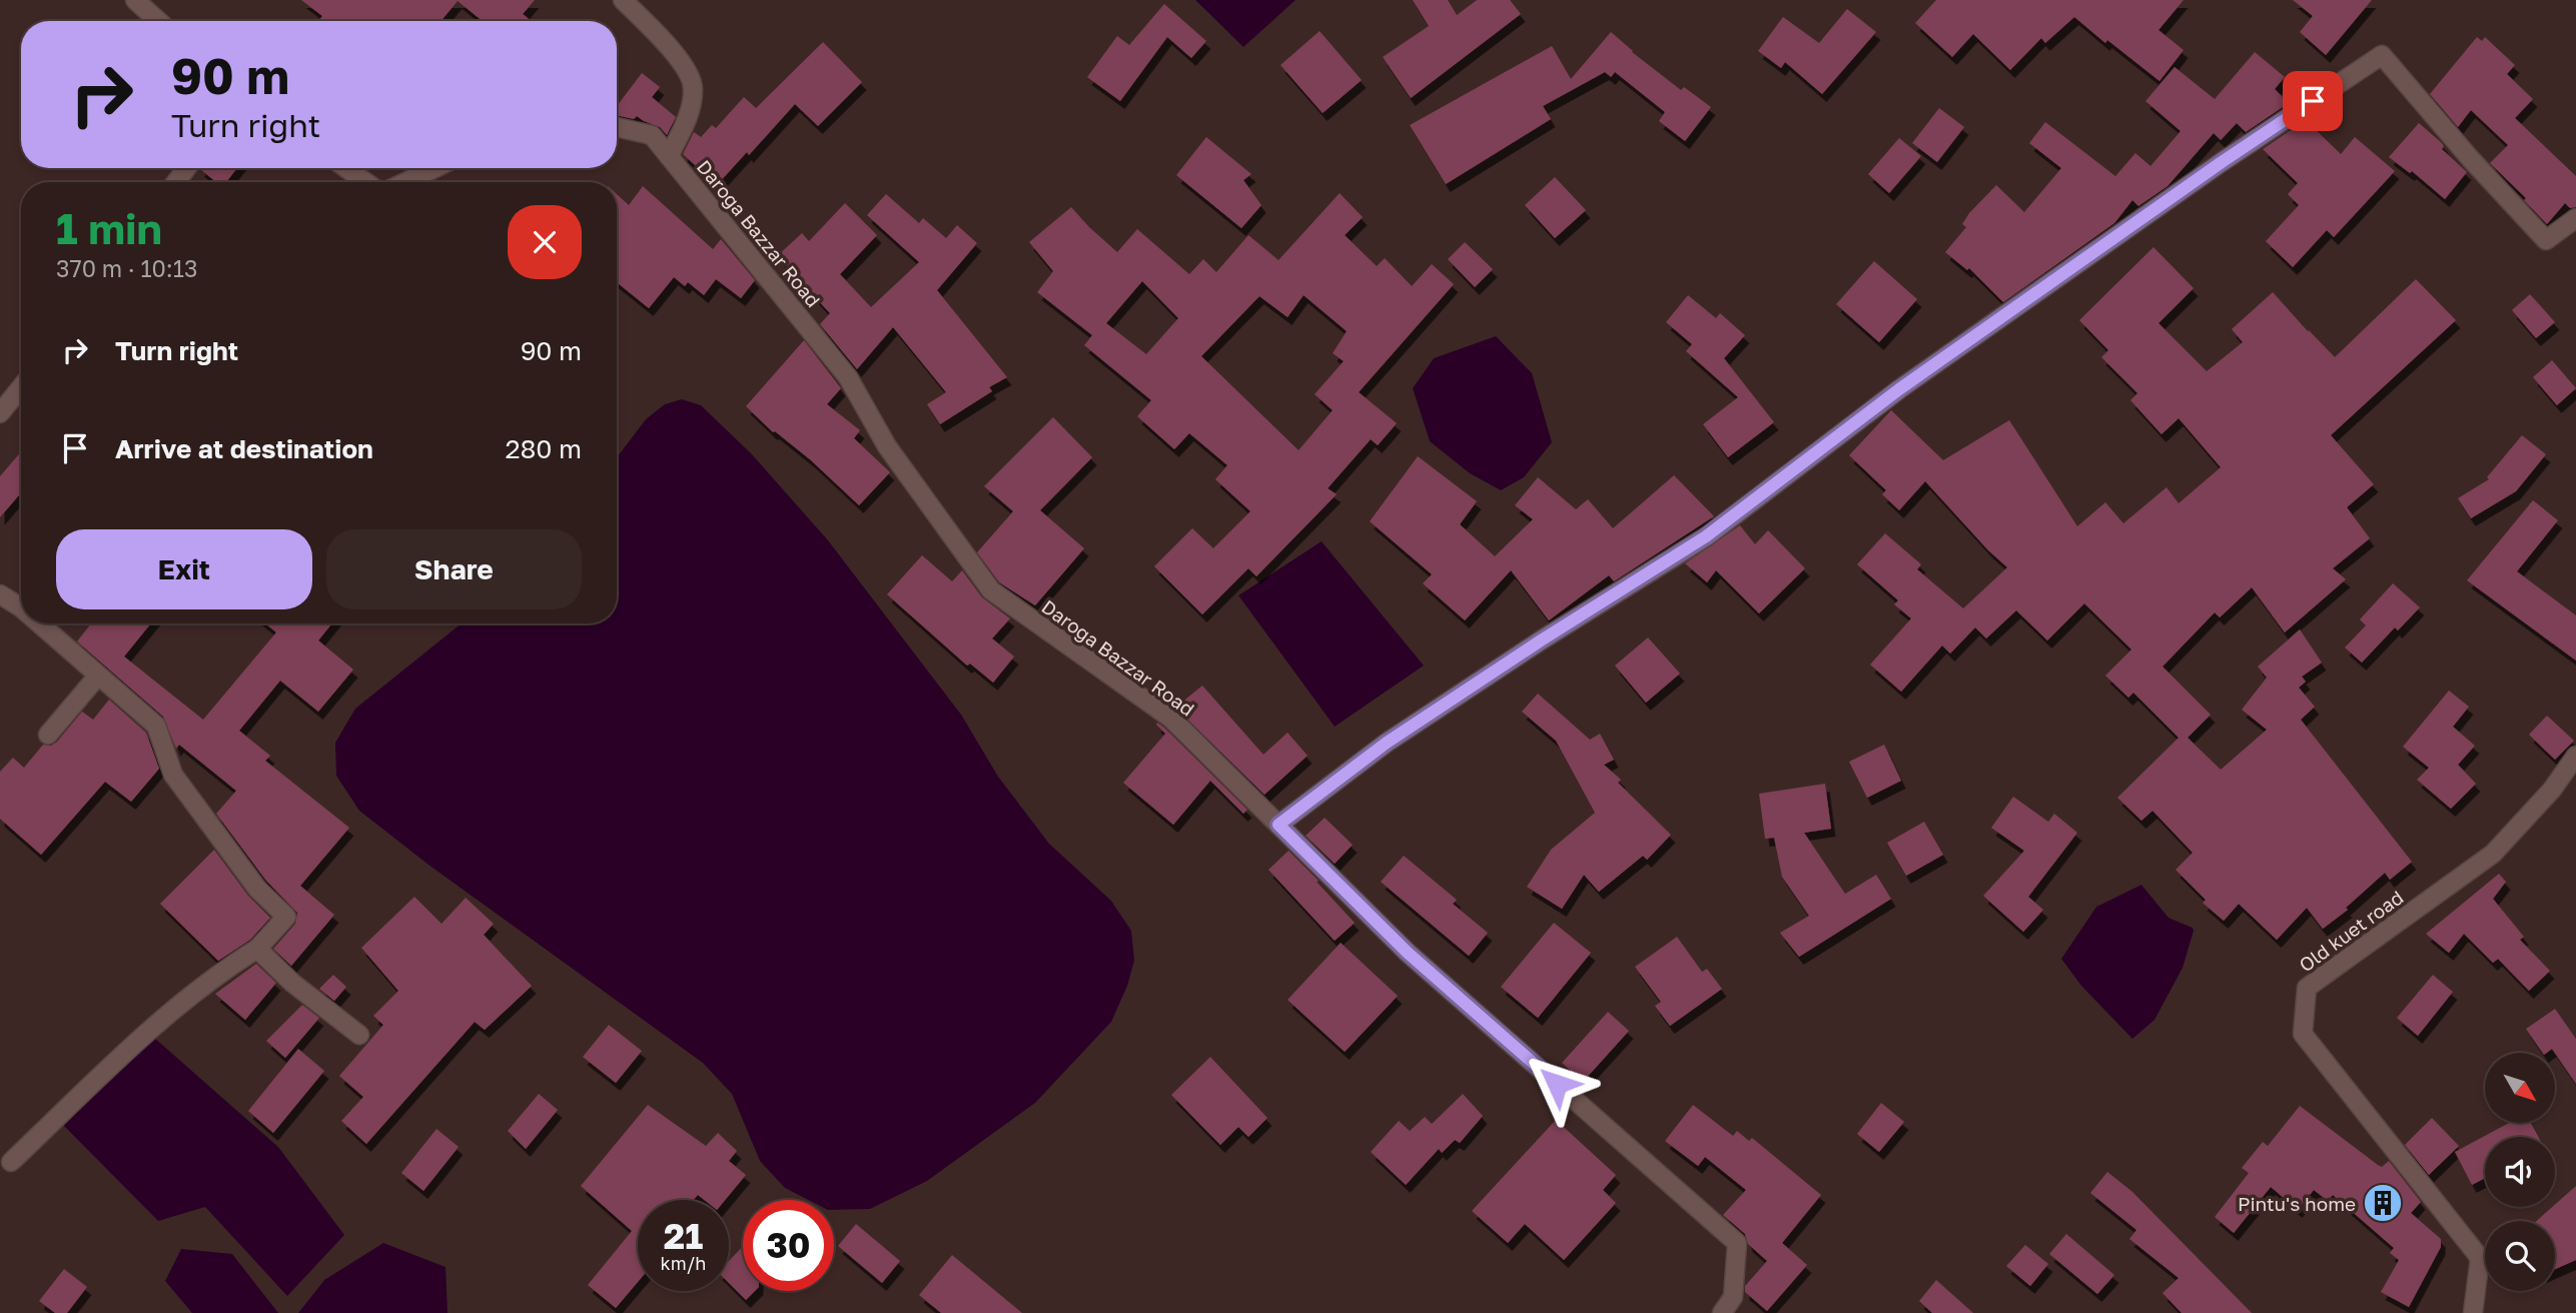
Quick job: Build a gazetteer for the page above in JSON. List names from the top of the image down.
{
  "streets": {
    "street": ["Daroga Bazzar Road", "Old kuet road"]
  },
  "places": {
    "building": ["Pintu's home"]
  },
  "north": "bottom right",
  "page": {
    "turn": ["90 m", "Turn right"],
    "heading": ["1 min", "370 m · 10:13"],
    "list": [
      {
        "name": "Turn right",
        "value": "90 m"
      },
      {
        "name": "Arrive at destination",
        "value": "280 m"
      }
    ],
    "buttons": ["Exit", "Share"],
    "speed": "21 km/h",
    "limit": "30"
  }
}
